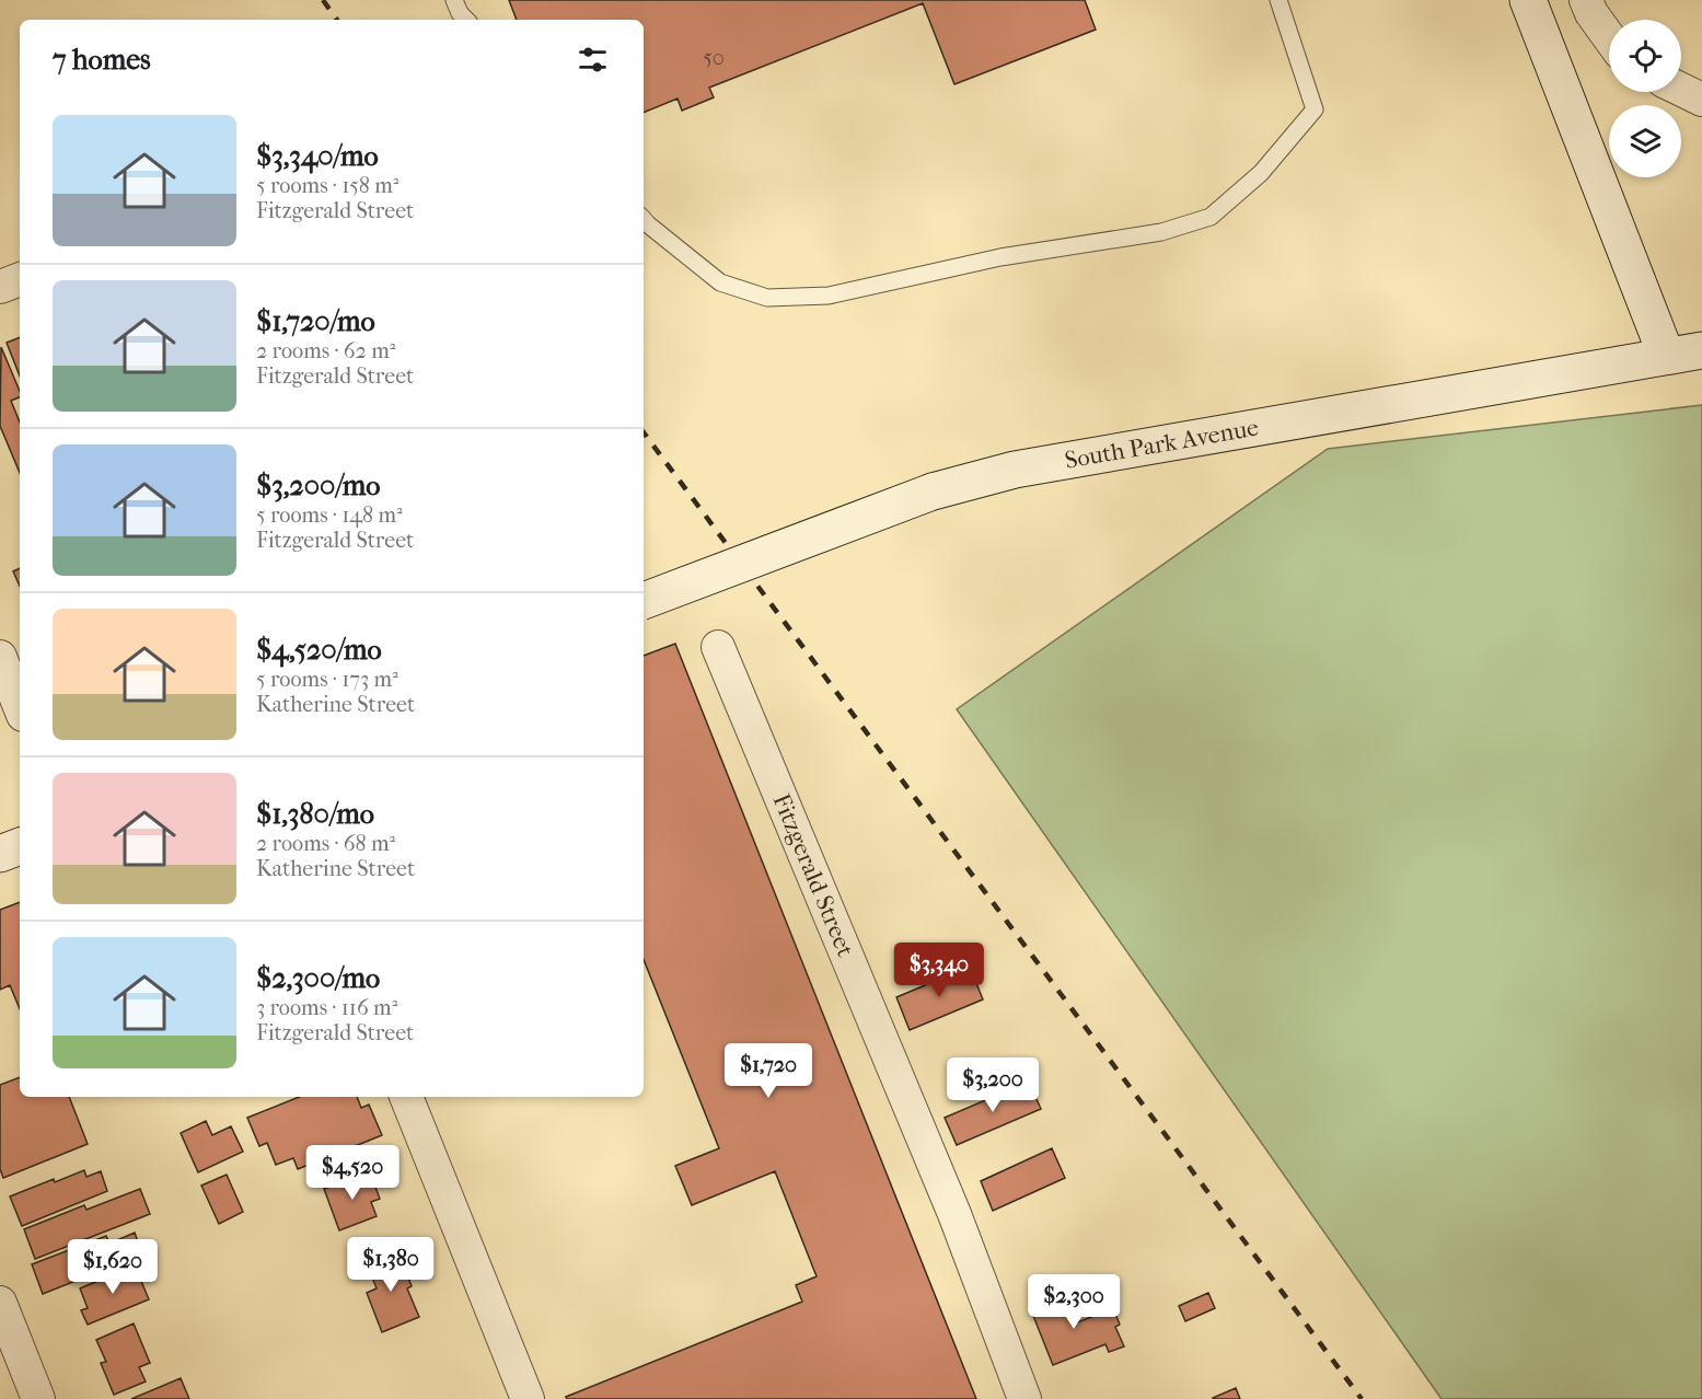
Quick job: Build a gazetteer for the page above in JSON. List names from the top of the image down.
{
  "streets": {
    "street": ["South Park Avenue", "Fitzgerald Street"]
  },
  "house_numbers": ["50"],
  "page": {
    "heading": "7 homes",
    "list": [
      {
        "name": "$3,340/mo",
        "note": "5 rooms · 158 m² · Fitzgerald Street"
      },
      {
        "name": "$1,720/mo",
        "note": "2 rooms · 62 m² · Fitzgerald Street"
      },
      {
        "name": "$3,200/mo",
        "note": "5 rooms · 148 m² · Fitzgerald Street"
      },
      {
        "name": "$4,520/mo",
        "note": "5 rooms · 173 m² · Katherine Street"
      },
      {
        "name": "$1,380/mo",
        "note": "2 rooms · 68 m² · Katherine Street"
      },
      {
        "name": "$2,300/mo",
        "note": "3 rooms · 116 m² · Fitzgerald Street"
      }
    ],
    "price": [
      "$3,340",
      "$1,720",
      "$3,200",
      "$4,520",
      "$1,380",
      "$1,620",
      "$2,300"
    ]
  }
}
